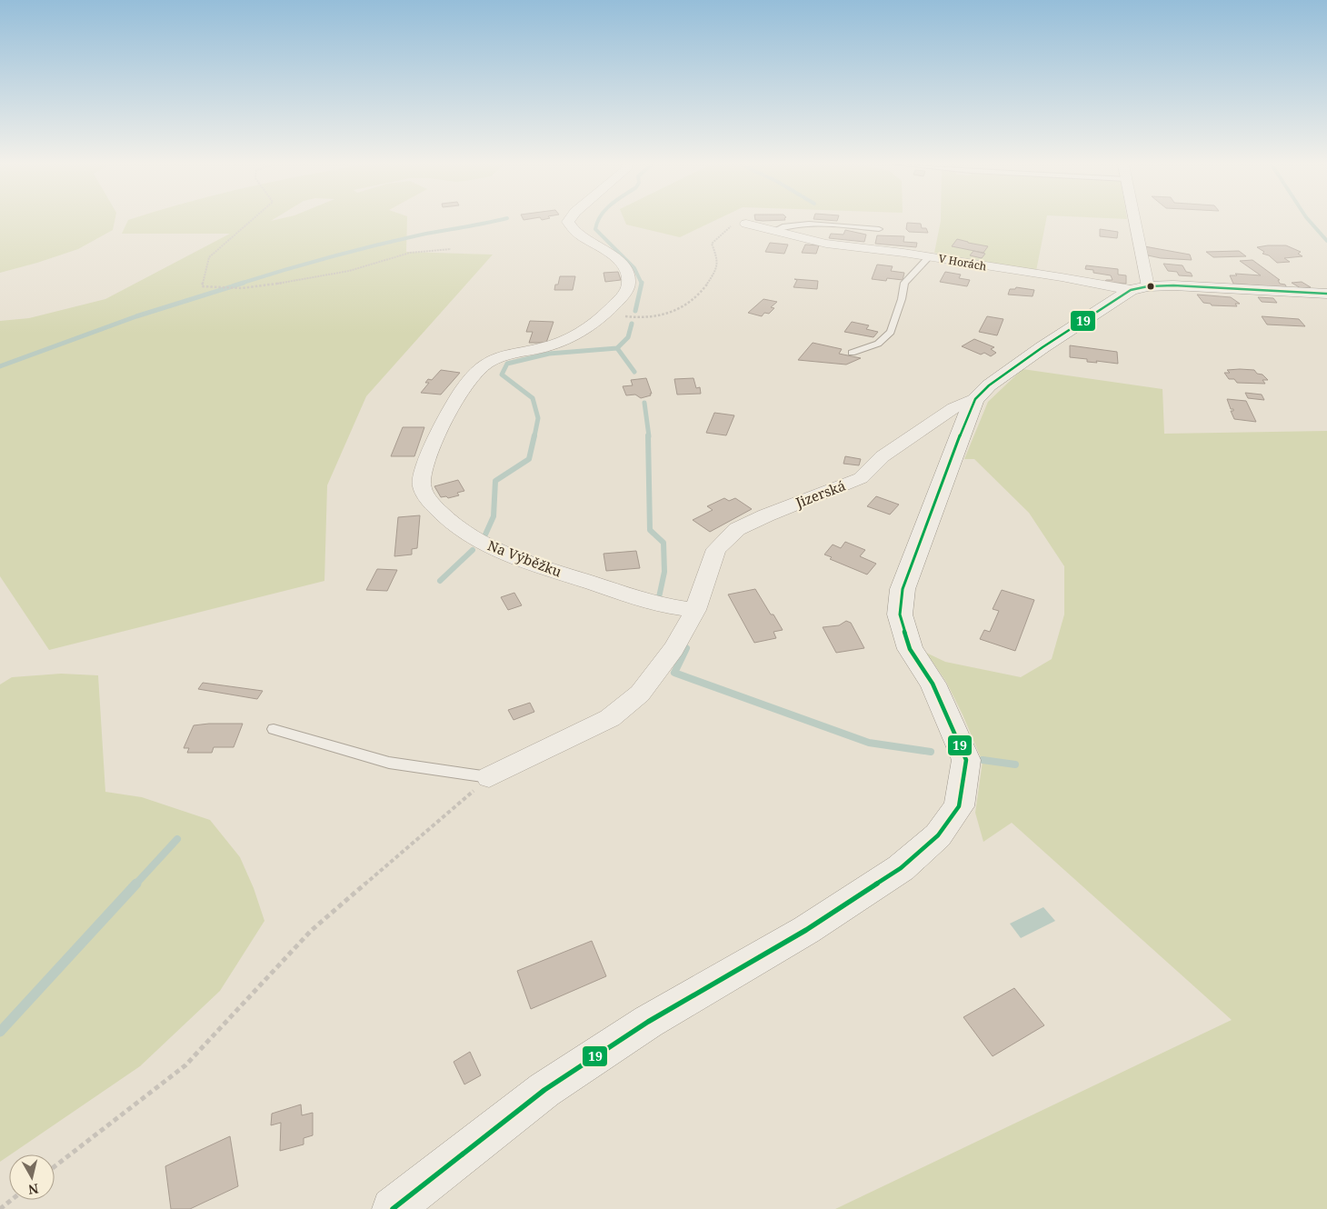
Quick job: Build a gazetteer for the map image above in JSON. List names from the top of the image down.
{
  "streets": {
    "street": ["V Horách", "Jizerská", "Na Výběžku"]
  },
  "crossings": [
    ["V Horách", "Jizerská"],
    ["Jizerská", "Na Výběžku"]
  ],
  "lines": ["transit line 19"],
  "north": "bottom"
}
